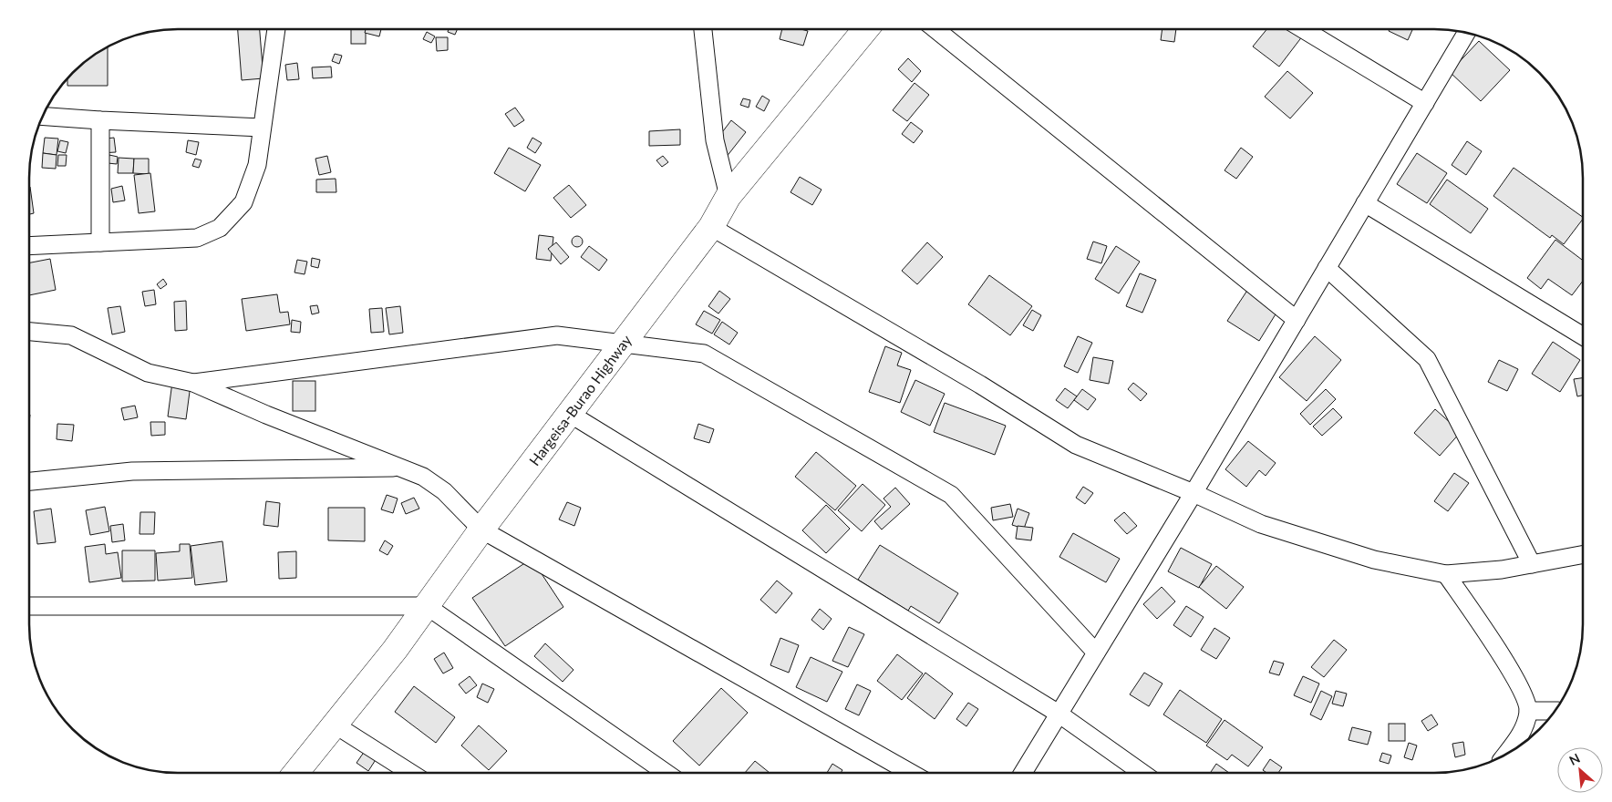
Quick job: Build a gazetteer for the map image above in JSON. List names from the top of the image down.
{
  "streets": {
    "highway": ["Hargeisa-Burao Highway"]
  },
  "north": "top left"
}
